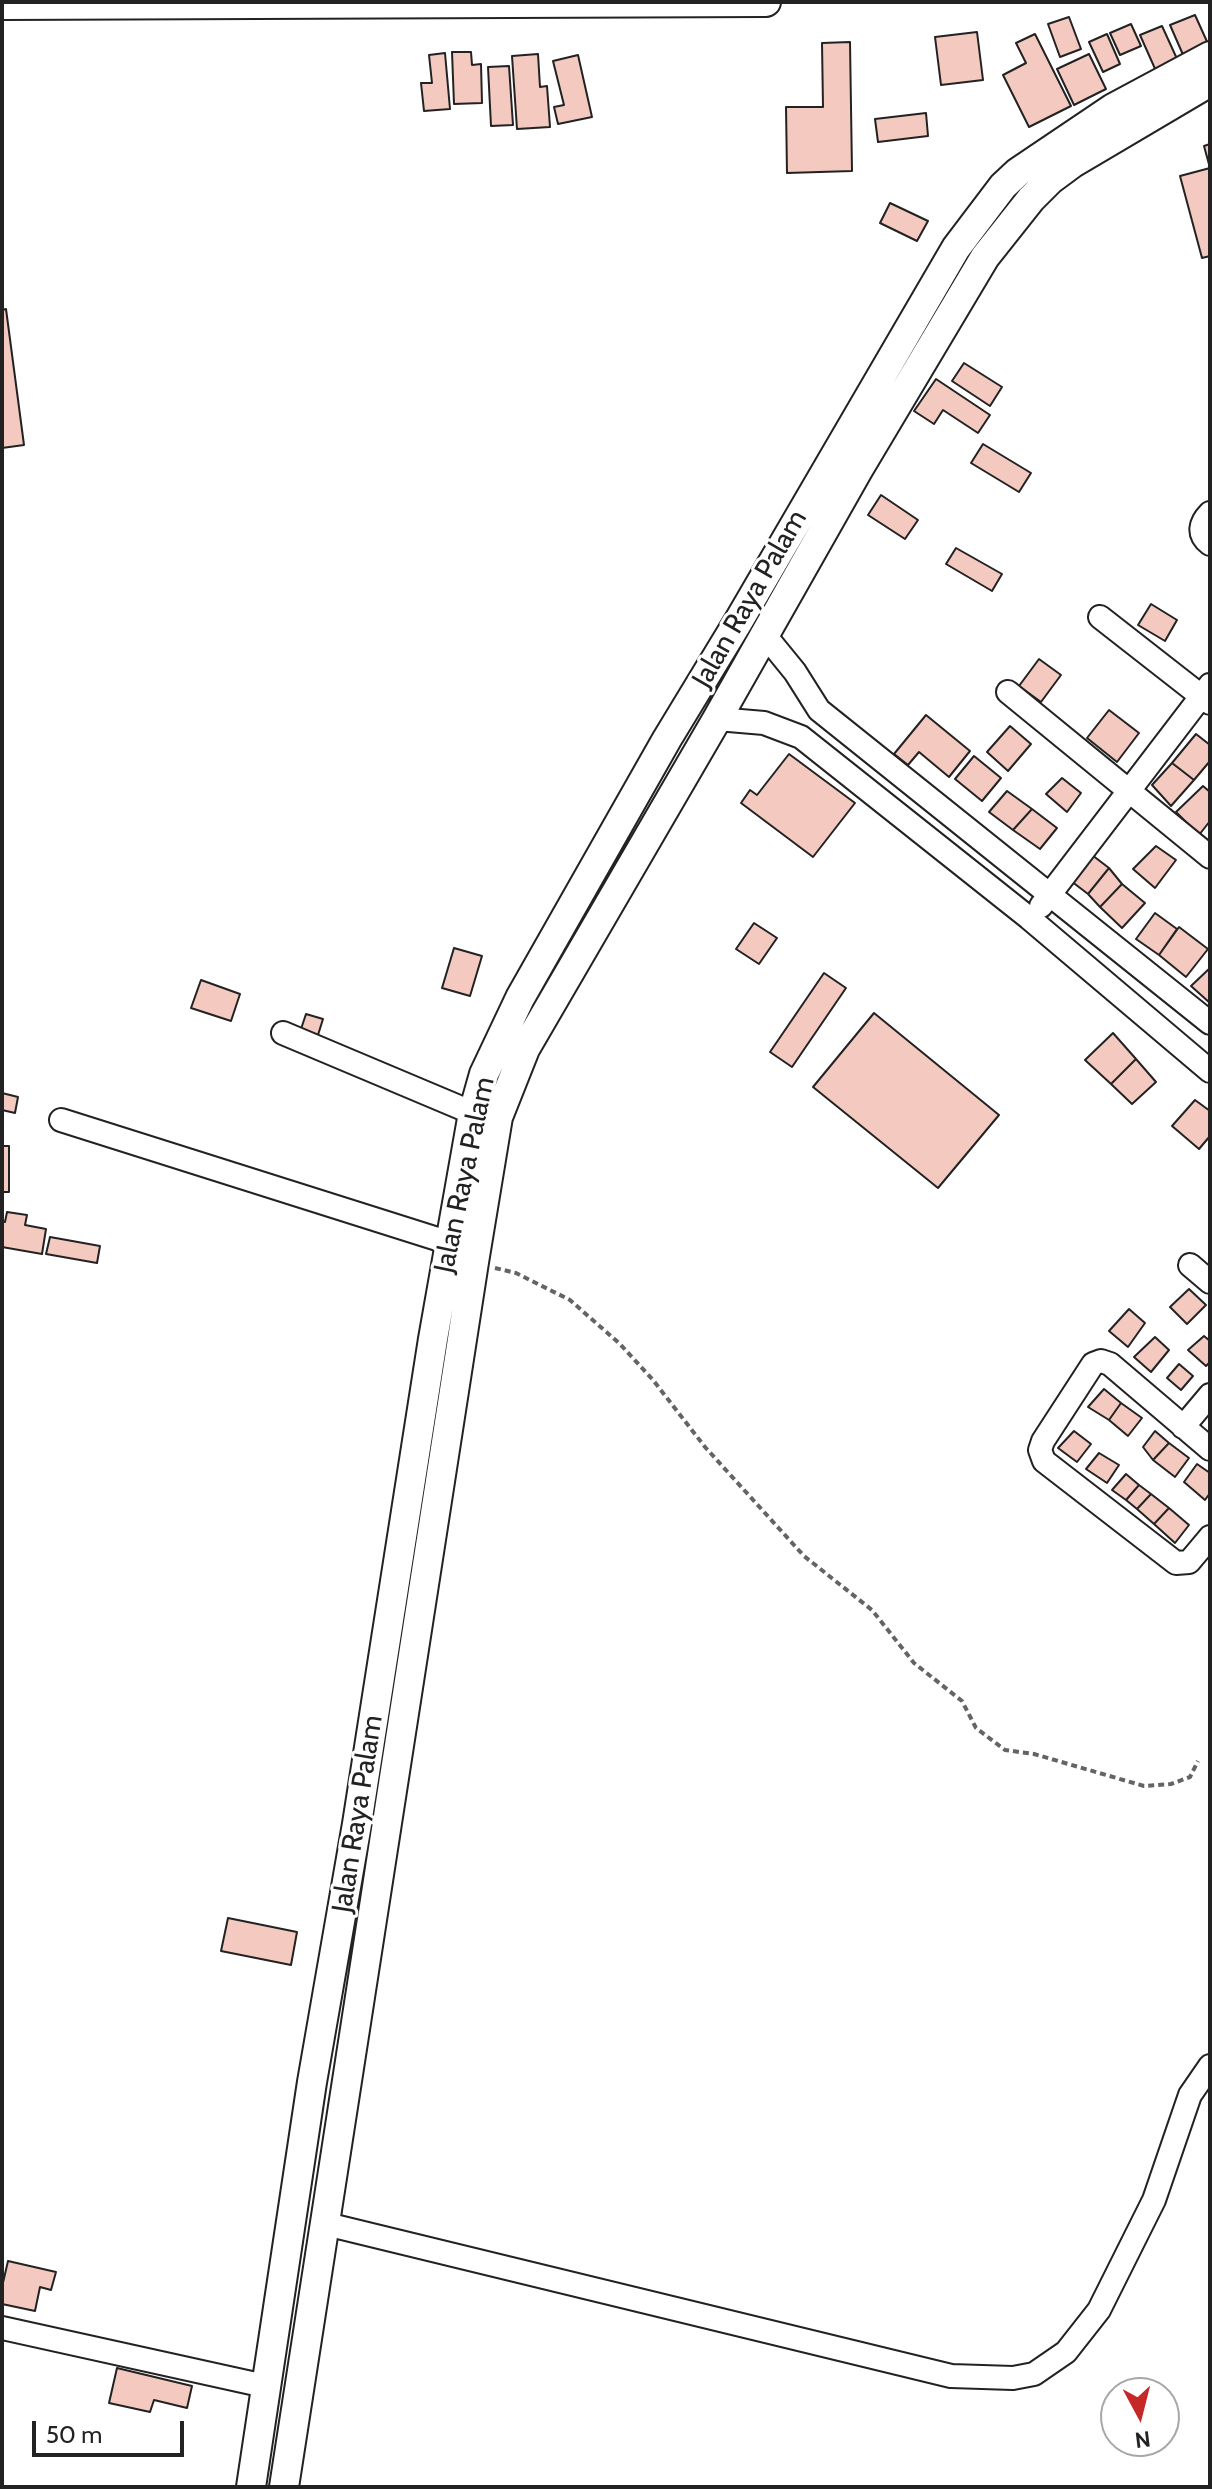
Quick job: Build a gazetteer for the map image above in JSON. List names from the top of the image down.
{
  "streets": {
    "main road": ["Jalan Raya Palam"]
  },
  "scale_bar": "50 m",
  "north": "bottom"
}
